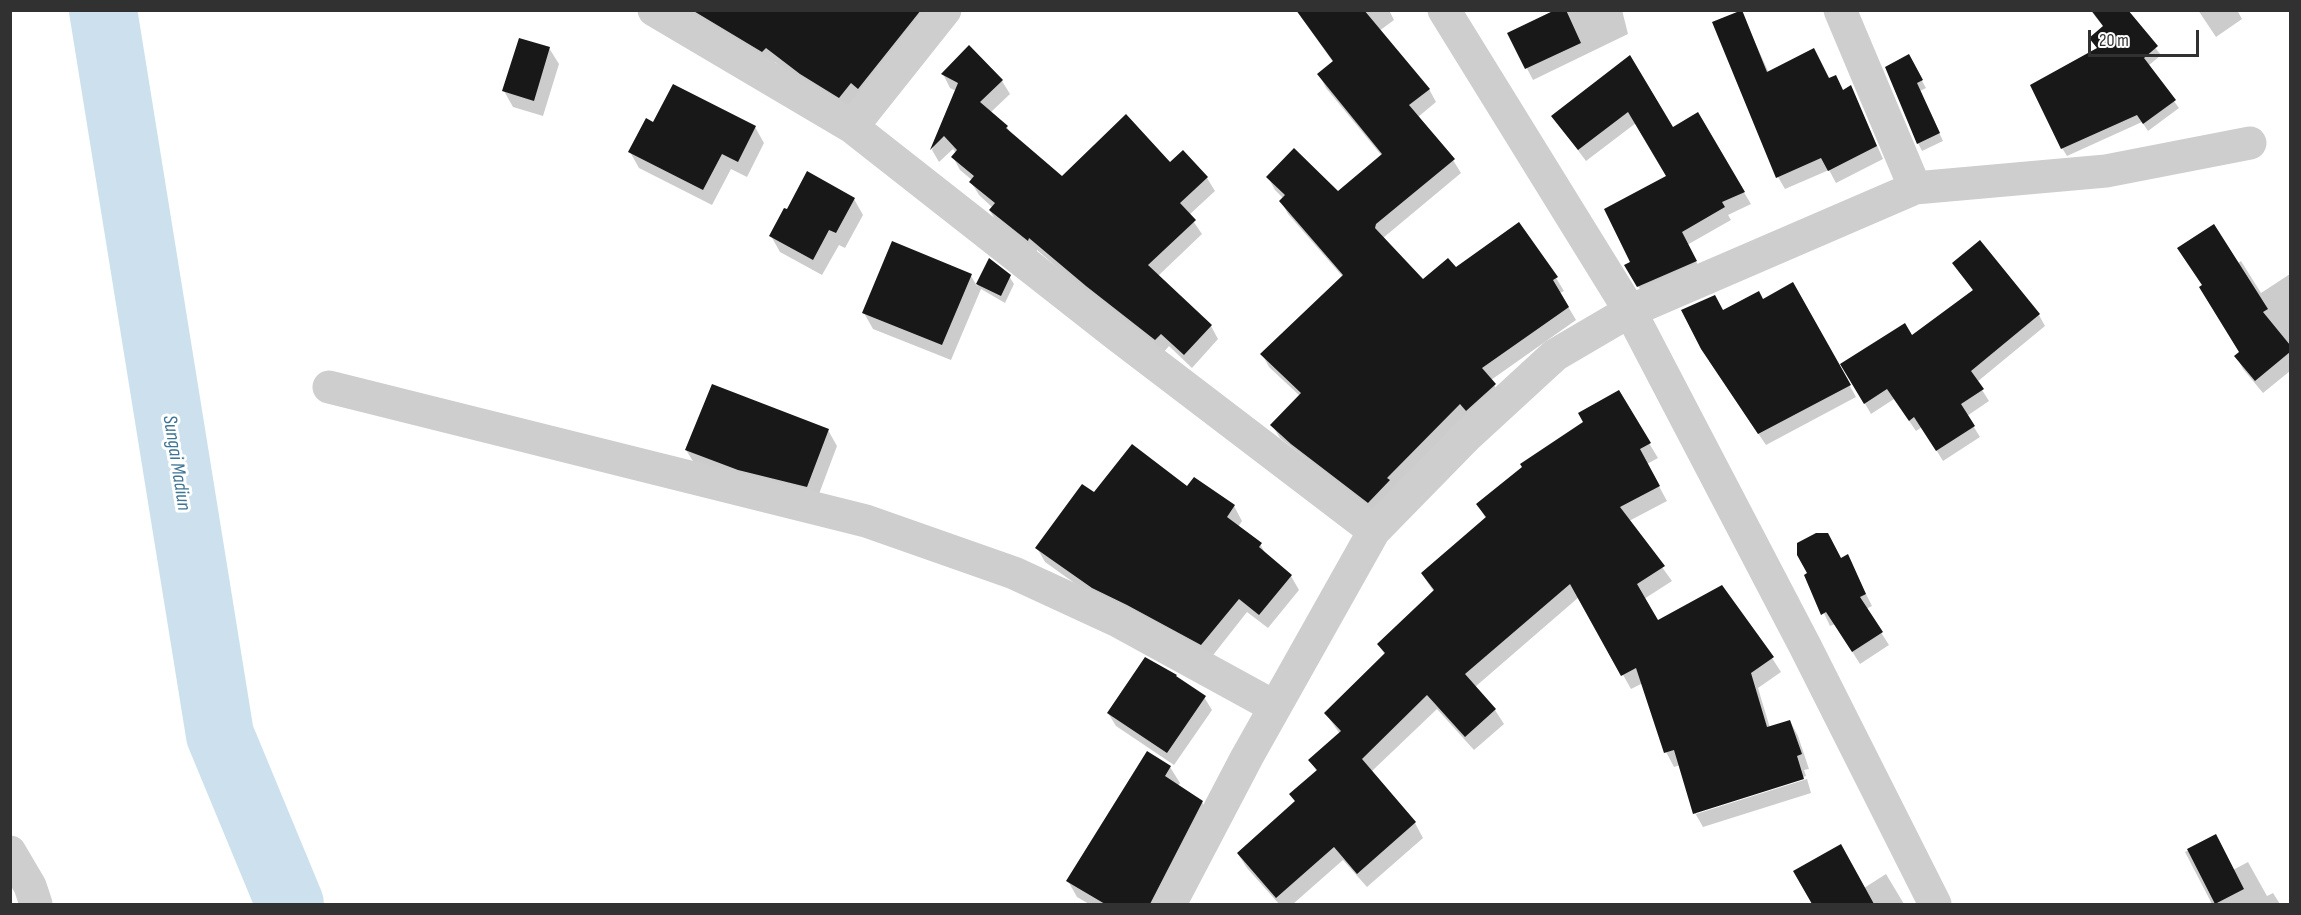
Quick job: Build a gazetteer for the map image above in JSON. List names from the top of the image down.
{
  "water": ["Sungai Madiun"],
  "scale_bar": "20 m"
}
